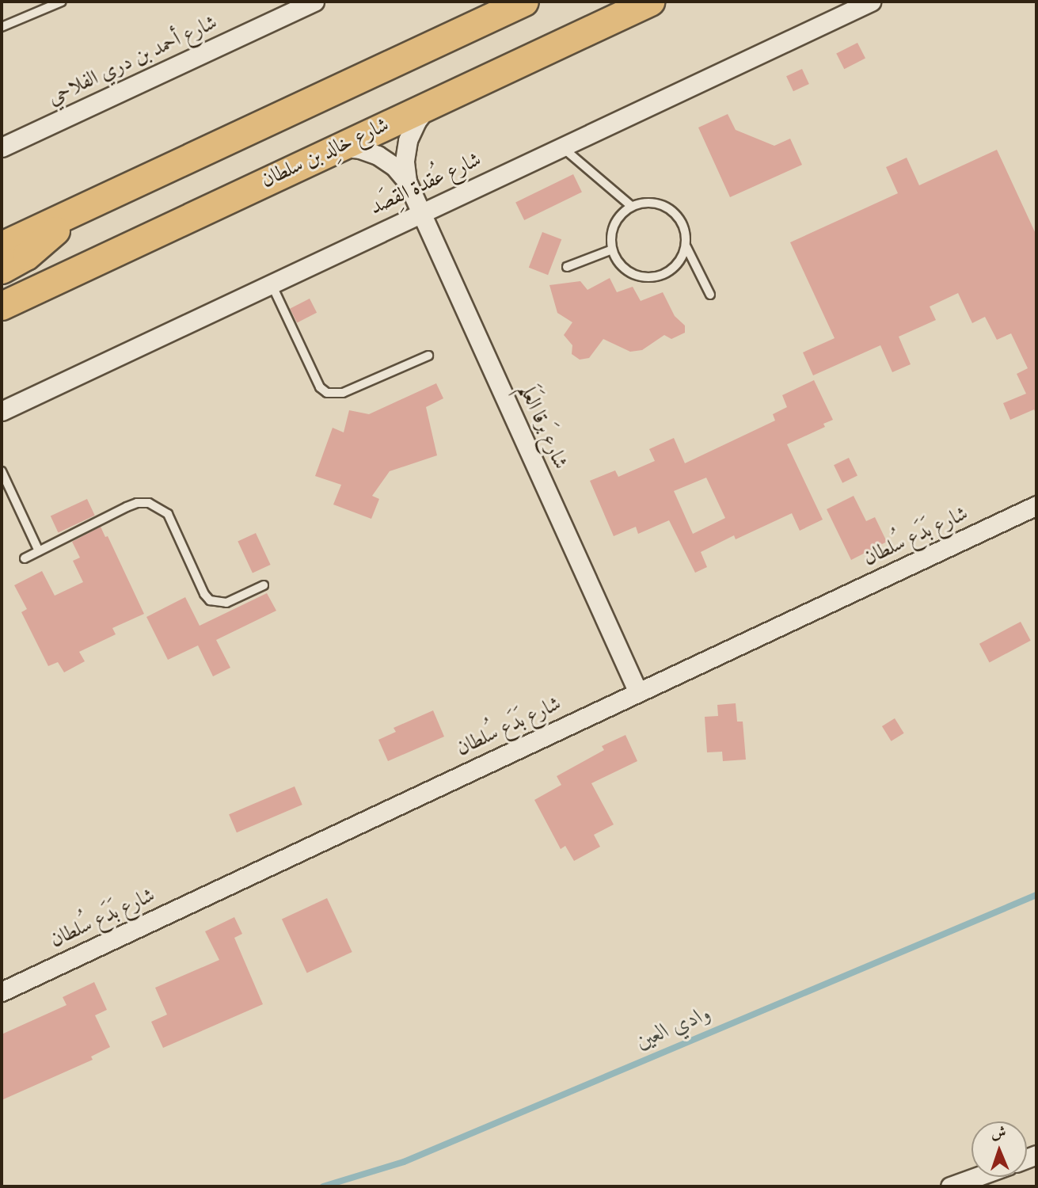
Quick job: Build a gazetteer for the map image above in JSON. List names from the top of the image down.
{
  "streets": {
    "main road": ["شارع خالِد بن سلطان"],
    "street": [
      "شارع أحمد بن دري الفلاحي",
      "شارع عُقدة القِصَد",
      "شارع بَرقا العَلَم",
      "شارع بَدَع سُلطان"
    ]
  },
  "crossings": [
    ["شارع خالِد بن سلطان", "شارع بَرقا العَلَم"],
    ["شارع عُقدة القِصَد", "شارع بَرقا العَلَم"],
    ["شارع بَرقا العَلَم", "شارع بَدَع سُلطان"]
  ],
  "water": ["وادي العين"],
  "north": "top"
}
